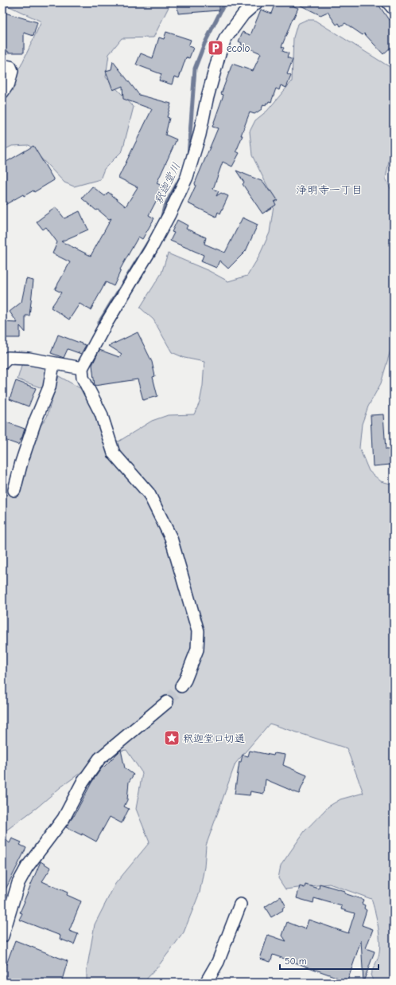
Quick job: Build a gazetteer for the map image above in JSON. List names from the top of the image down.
{
  "districts": ["浄明寺一丁目"],
  "water": ["釈迦堂川"],
  "places": {
    "parking": ["ecolo"],
    "place": ["釈迦堂口切通"]
  },
  "scale_bar": "50 m"
}
